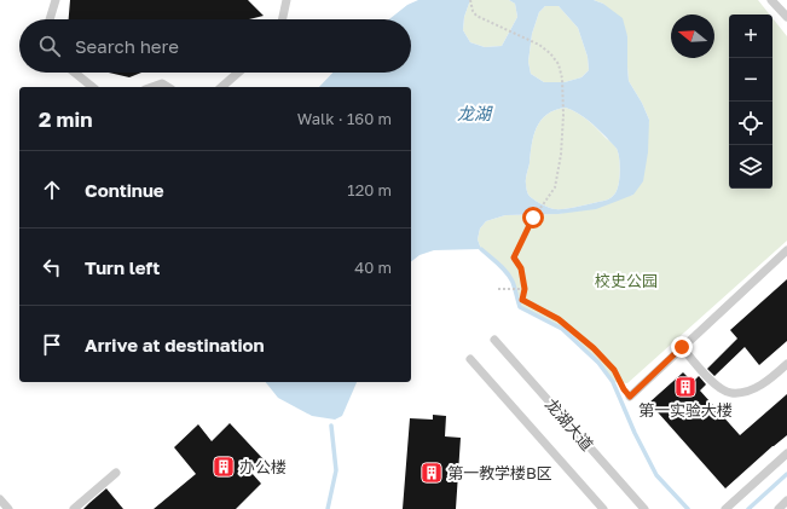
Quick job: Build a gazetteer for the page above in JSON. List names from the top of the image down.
{
  "streets": {
    "lane": ["龙湖大道"]
  },
  "water": ["龙湖"],
  "parks": ["校史公园"],
  "places": {
    "building": ["第一实验大楼", "办公楼", "第一教学楼B区"]
  },
  "north": "left",
  "page": {
    "map_buttons": ["+", "−"],
    "search": "Search here",
    "heading": ["2 min", "Walk · 160 m"],
    "list": [
      ["Continue", "120 m"],
      ["Turn left", "40 m"],
      "Arrive at destination"
    ]
  }
}
